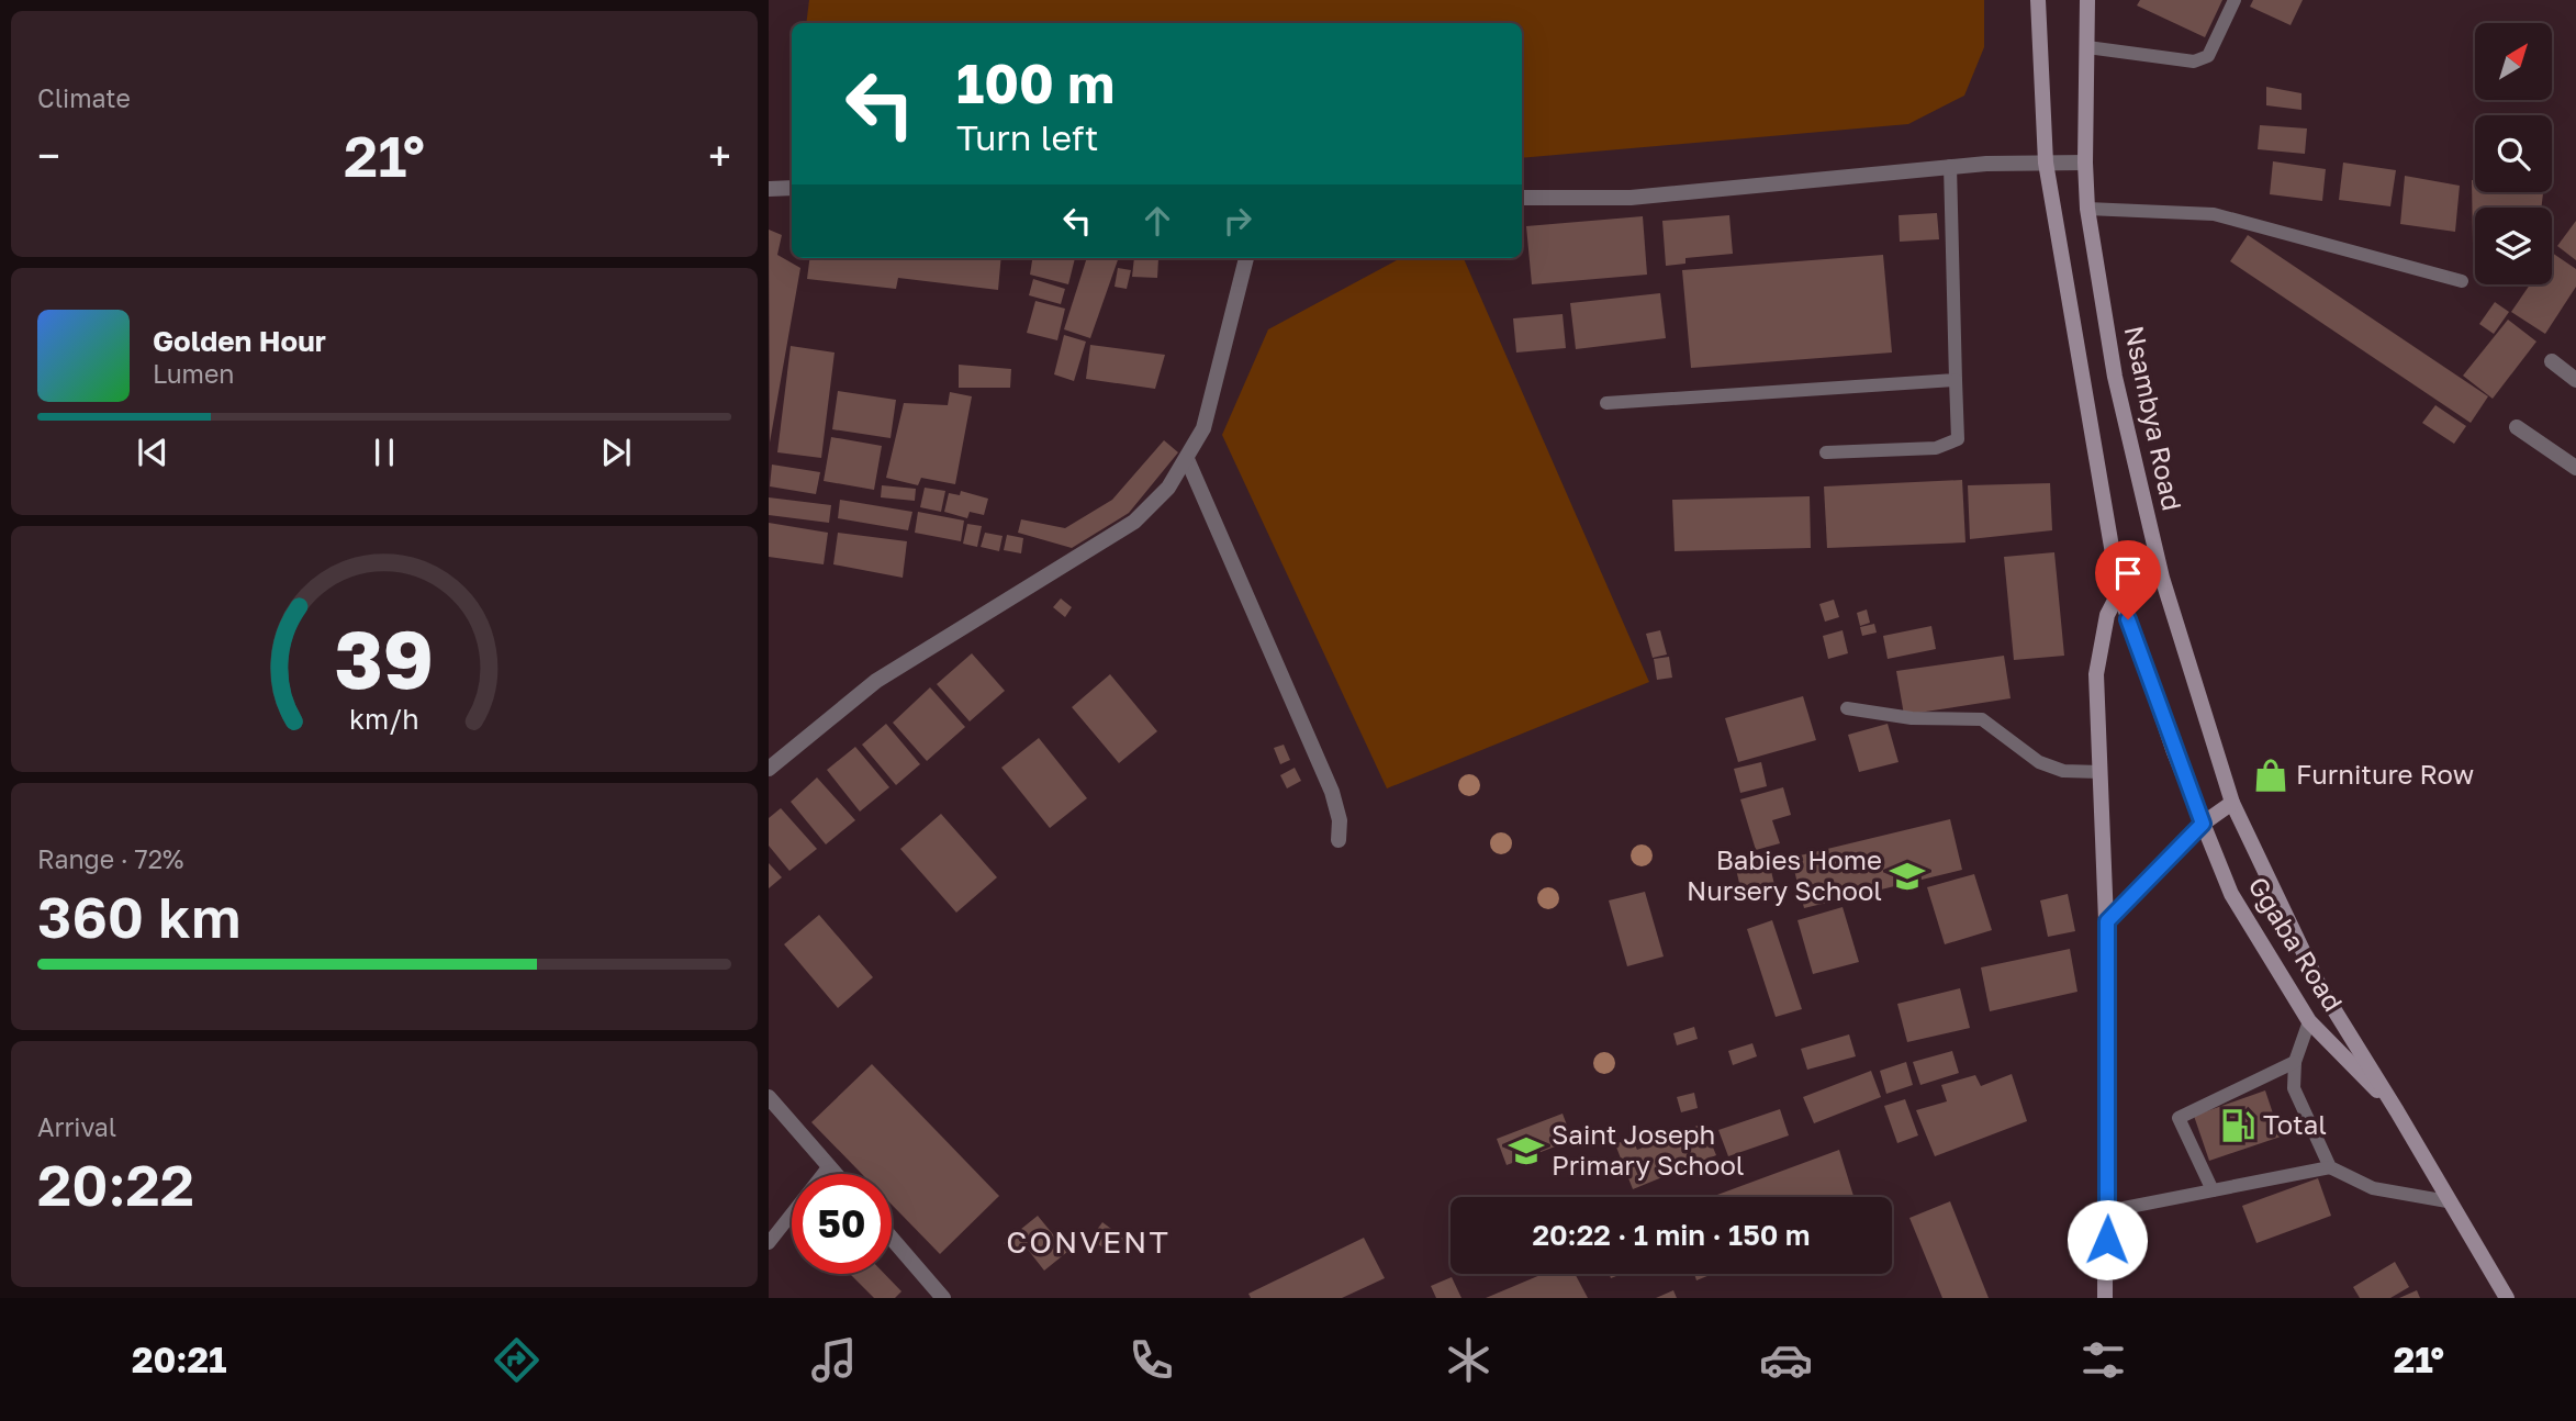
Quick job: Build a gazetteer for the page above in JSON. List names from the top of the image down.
{
  "streets": {
    "main road": ["Nsambya Road", "Ggaba Road"]
  },
  "crossings": [
    ["Nsambya Road", "Ggaba Road"]
  ],
  "districts": ["CONVENT"],
  "places": {
    "shop": ["Furniture Row"],
    "school or university": ["Babies Home Nursery School", "Saint Joseph Primary School"],
    "fuel station": ["Total"]
  },
  "north": "top right",
  "page": {
    "tile": [
      "Climate",
      ["Range · 72%", "360 km"],
      ["Arrival", "20:22"]
    ],
    "turn": ["100 m", "Turn left"],
    "heat": ["−", "21°", "+"],
    "song": ["Golden Hour", "Lumen"],
    "limit": "50",
    "trip": "20:22 · 1 min · 150 m",
    "tabs": ["20:21", "21°"],
    "gauge": ["39", "km/h"]
  }
}
